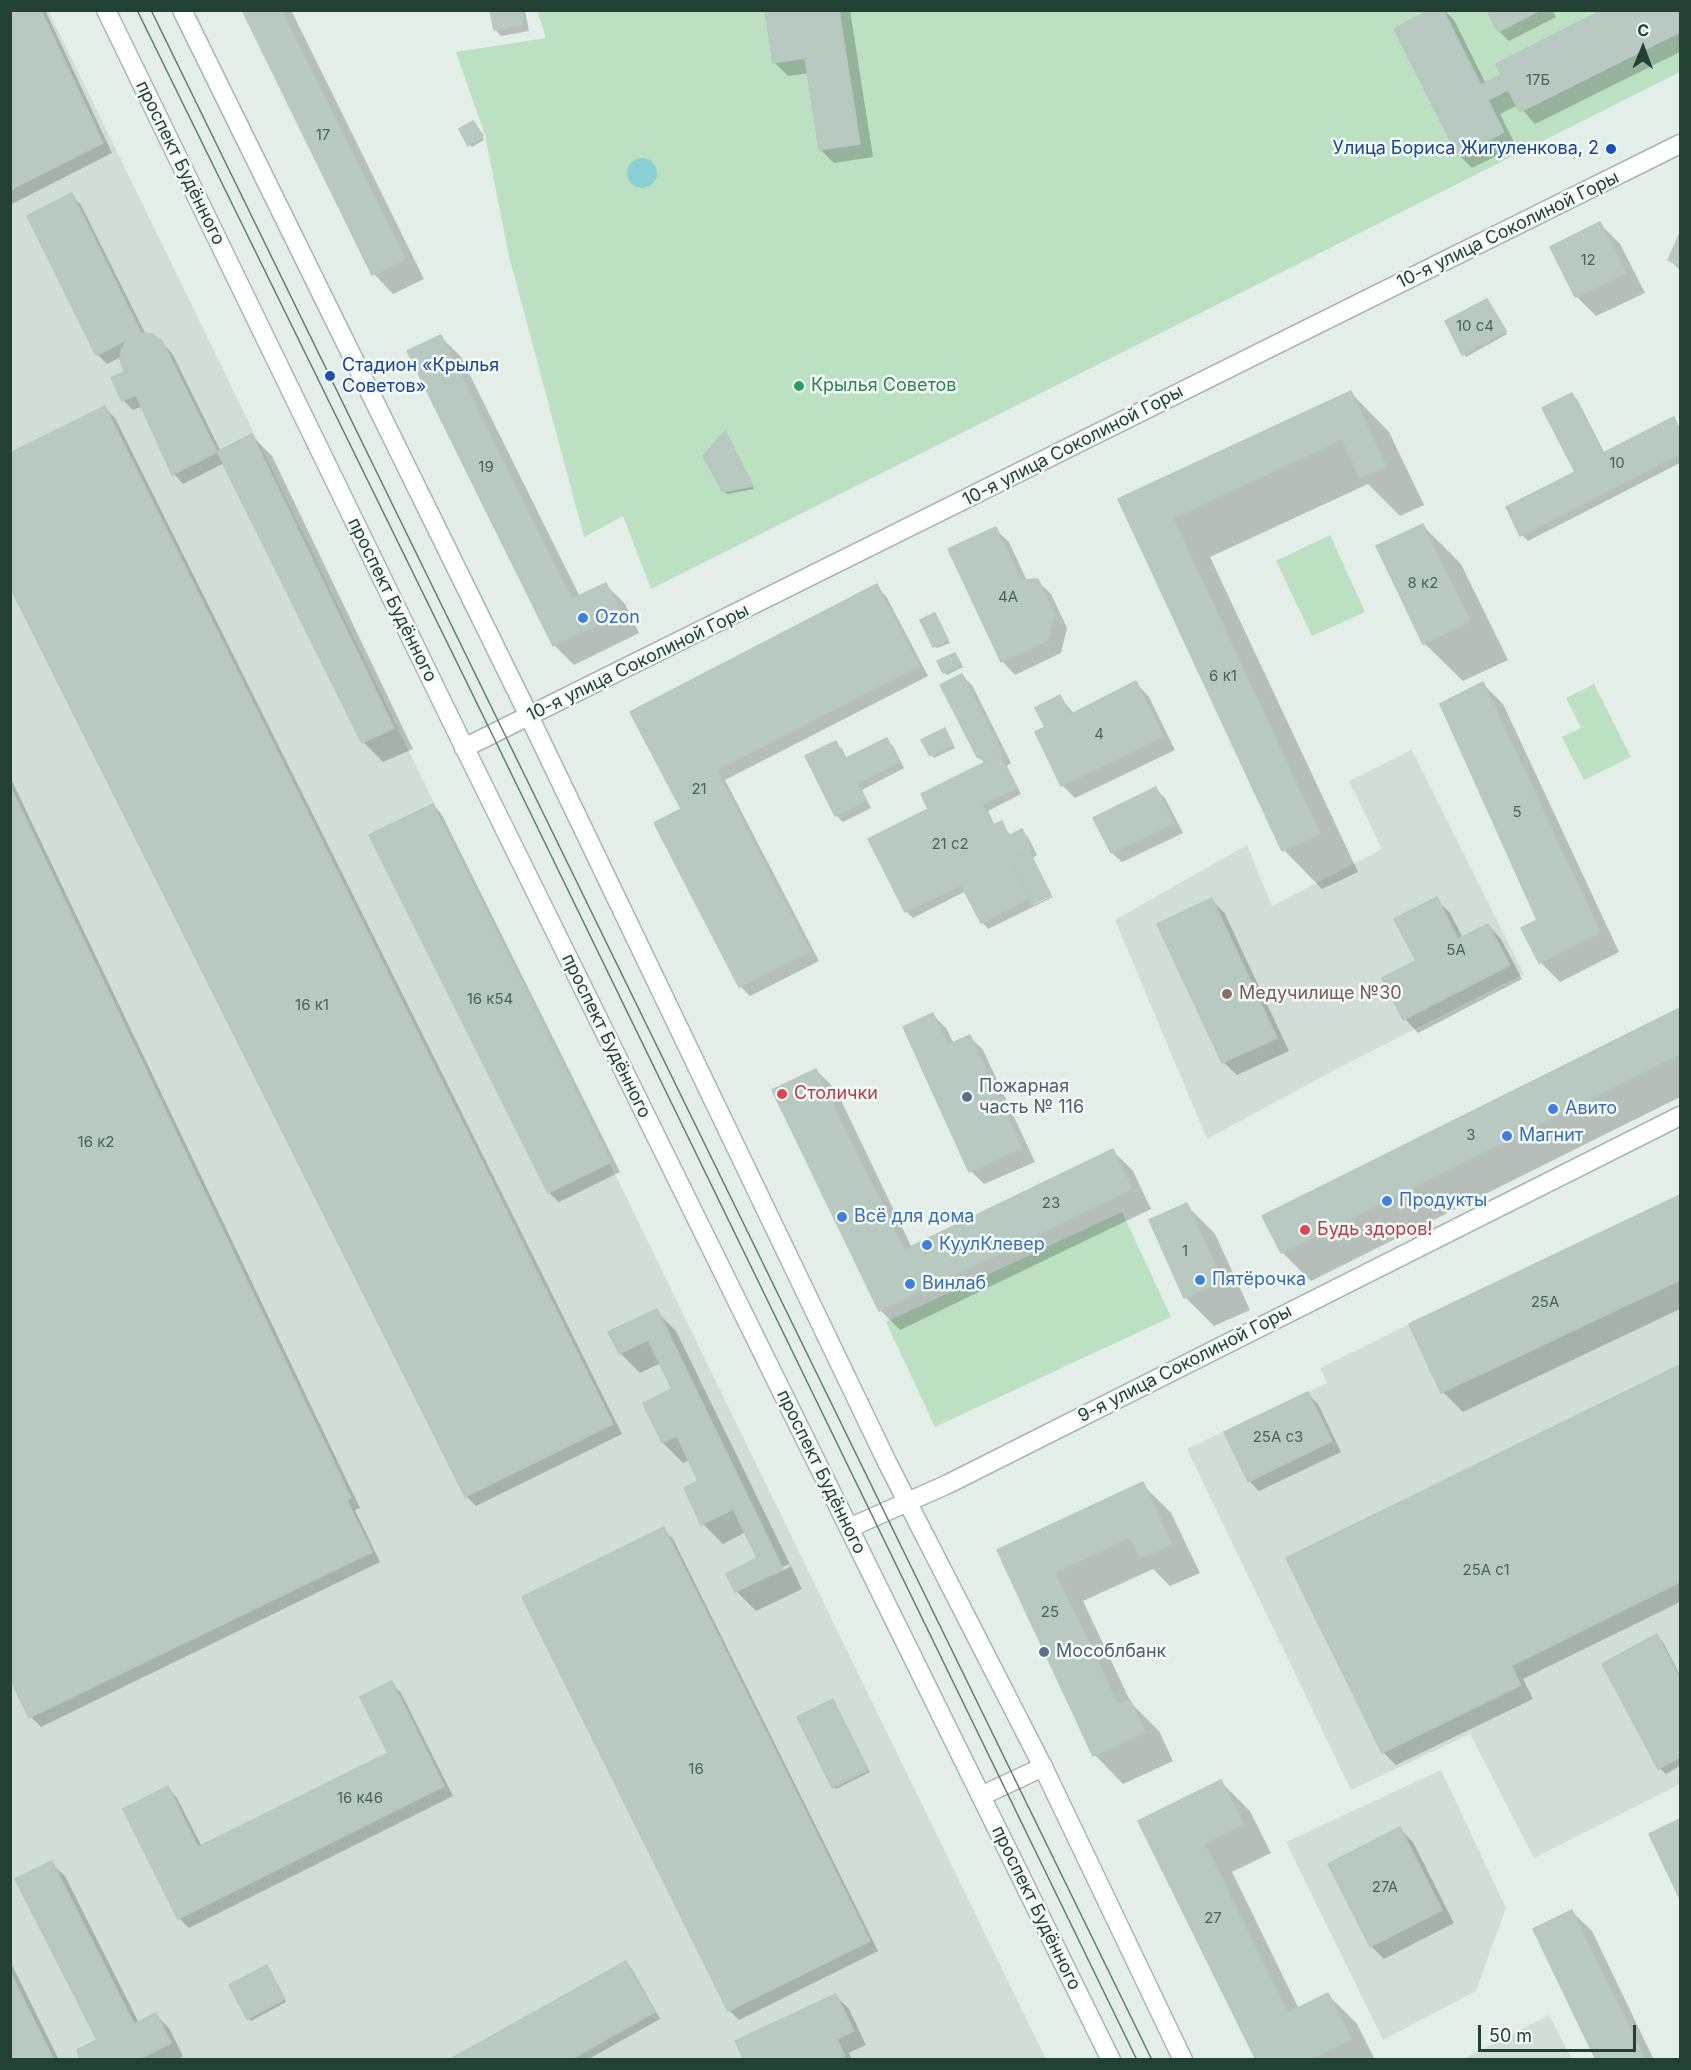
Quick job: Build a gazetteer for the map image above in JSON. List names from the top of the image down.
{
  "streets": {
    "main road": ["проспект Будённого", "10-я улица Соколиной Горы", "9-я улица Соколиной Горы"]
  },
  "crossings": [
    ["проспект Будённого", "10-я улица Соколиной Горы"],
    ["проспект Будённого", "9-я улица Соколиной Горы"]
  ],
  "places": [
    "Улица Бориса Жигуленкова, 2",
    "Стадион «Крылья Советов»",
    "Крылья Советов",
    "Ozon",
    "Медучилище №30",
    "Столички",
    "Пожарная часть № 116",
    "Авито",
    "Магнит",
    "Продукты",
    "Всё для дома",
    "Будь здоров!",
    "КуулКлевер",
    "Пятёрочка",
    "Винлаб",
    "Мособлбанк"
  ],
  "house_numbers": [
    "17Б",
    "17",
    "12",
    "10 с4",
    "10",
    "19",
    "8 к2",
    "4А",
    "6 к1",
    "4",
    "21",
    "5",
    "21 с2",
    "5А",
    "16 к54",
    "16 к1",
    "3",
    "16 к2",
    "23",
    "1",
    "25А",
    "25А с3",
    "25А с1",
    "25",
    "16",
    "16 к46",
    "27А",
    "27"
  ],
  "scale_bar": "50 m",
  "north": "top"
}
